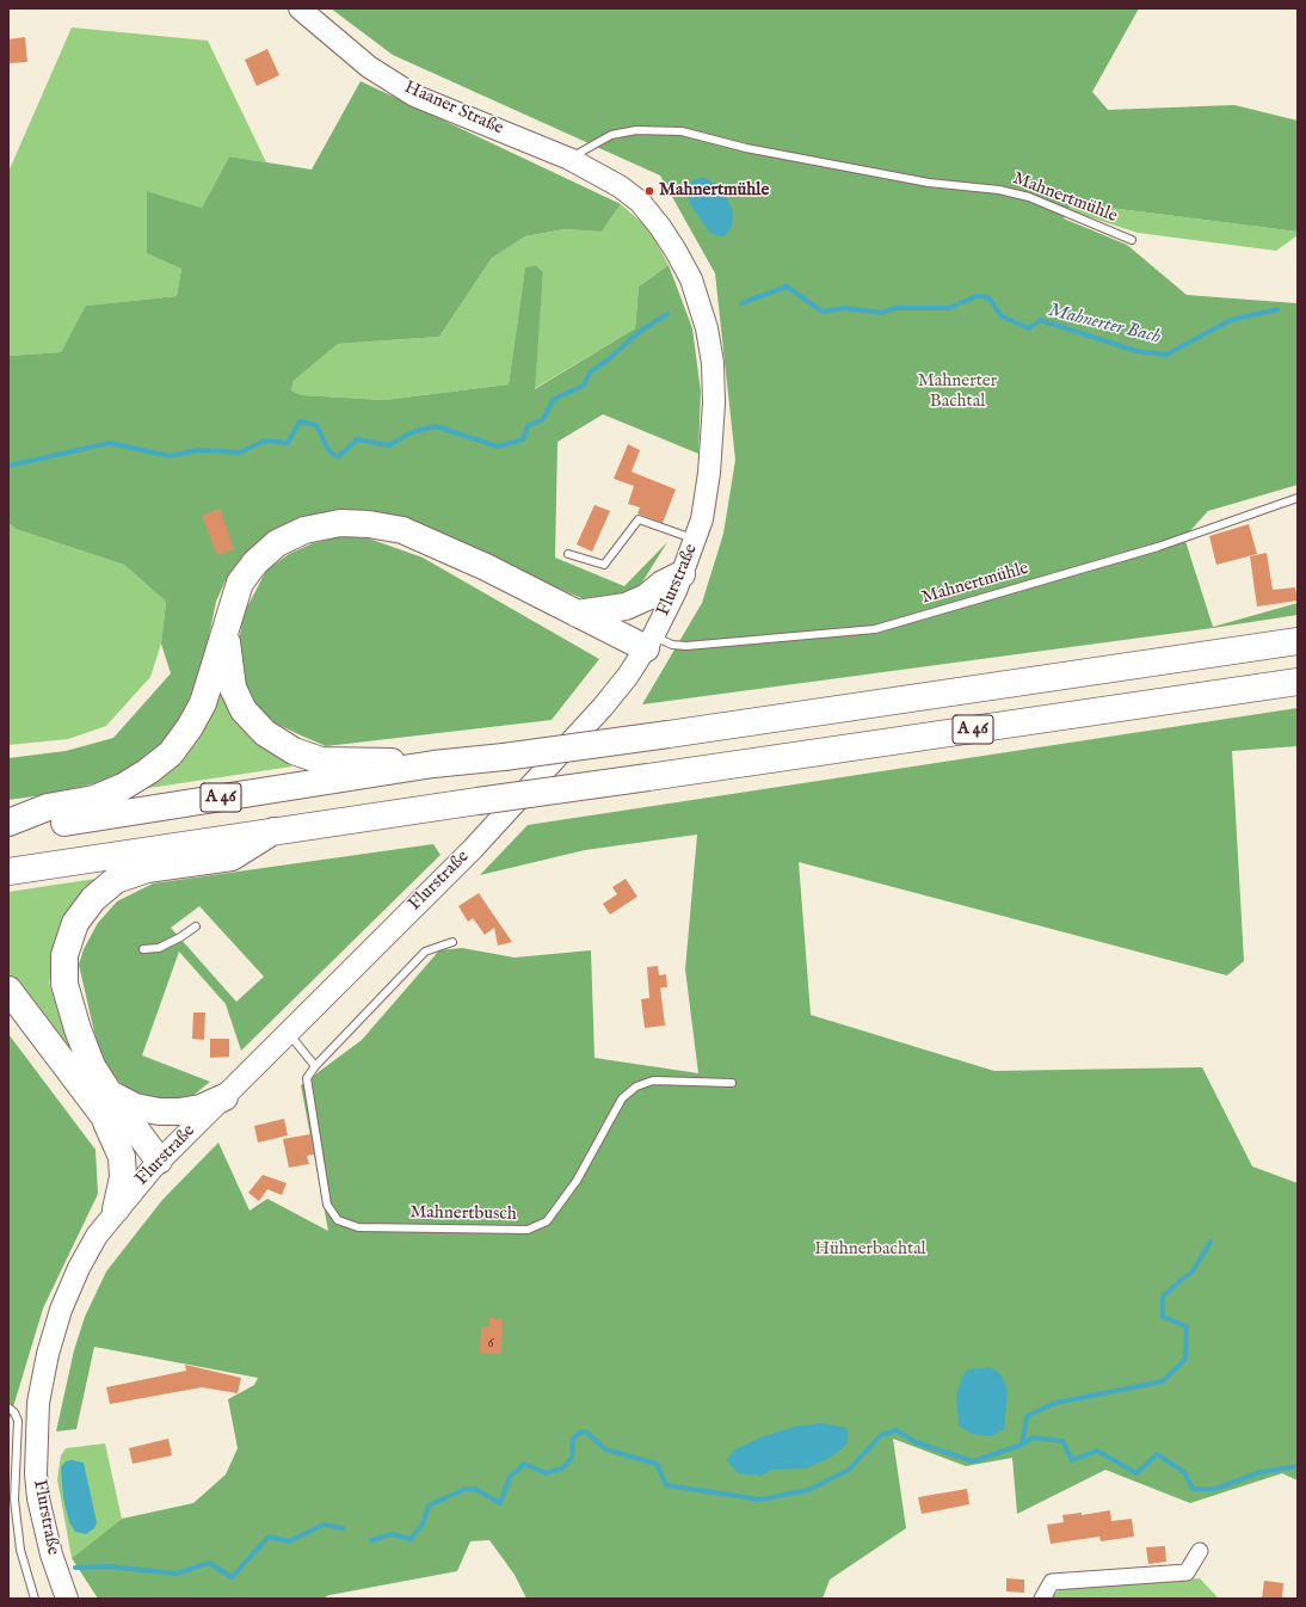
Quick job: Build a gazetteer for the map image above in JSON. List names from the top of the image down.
{
  "streets": {
    "highway": ["A 46"],
    "main road": ["Haaner Straße", "Flurstraße"],
    "lane": ["Mahnertmühle", "Mahnertbusch"]
  },
  "crossings": [
    ["Haaner Straße", "Mahnertmühle"],
    ["Haaner Straße", "Flurstraße"],
    ["Mahnertmühle", "Flurstraße"]
  ],
  "water": ["Mahnerter Bach"],
  "parks": ["Mahnerter Bachtal", "Hühnerbachtal"],
  "places": ["Mahnertmühle"],
  "house_numbers": ["6"]
}
